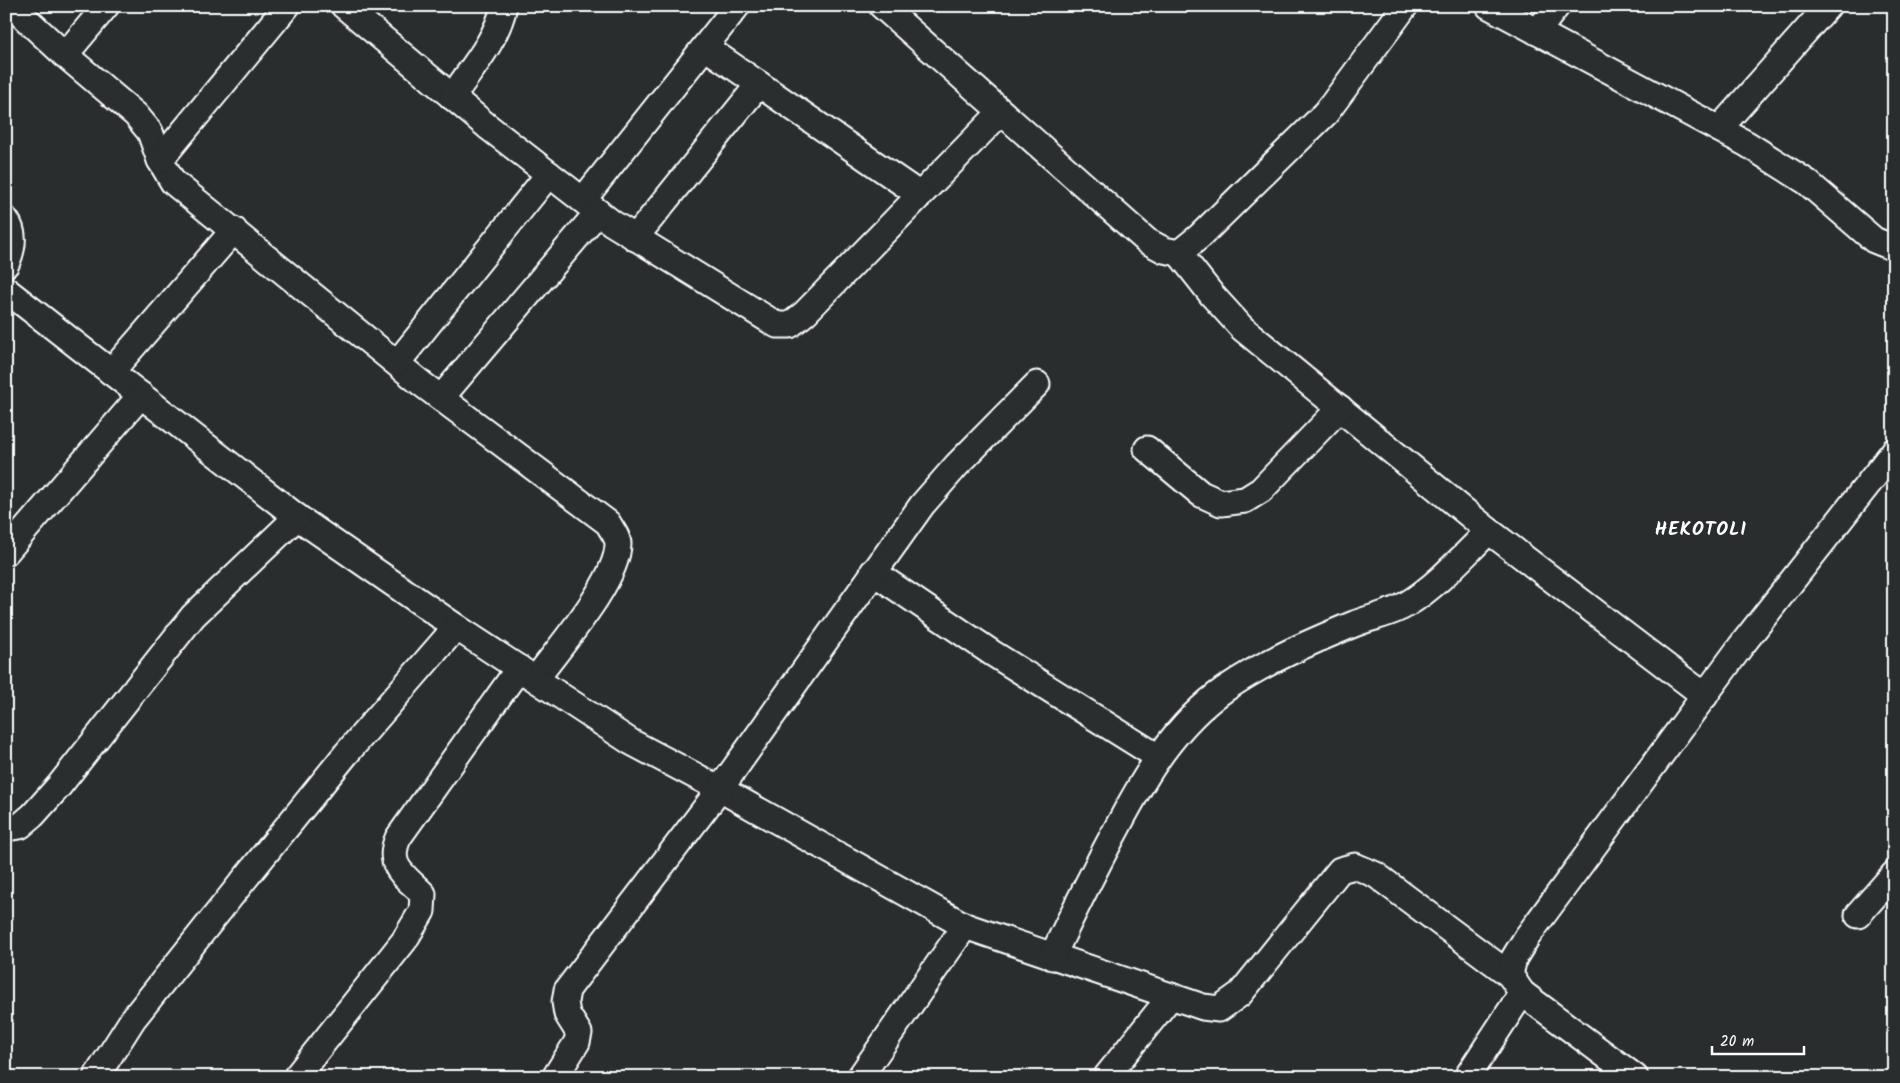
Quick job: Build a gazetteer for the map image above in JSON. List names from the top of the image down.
{
  "districts": ["HEKOTOLI"],
  "scale_bar": "20 m"
}
